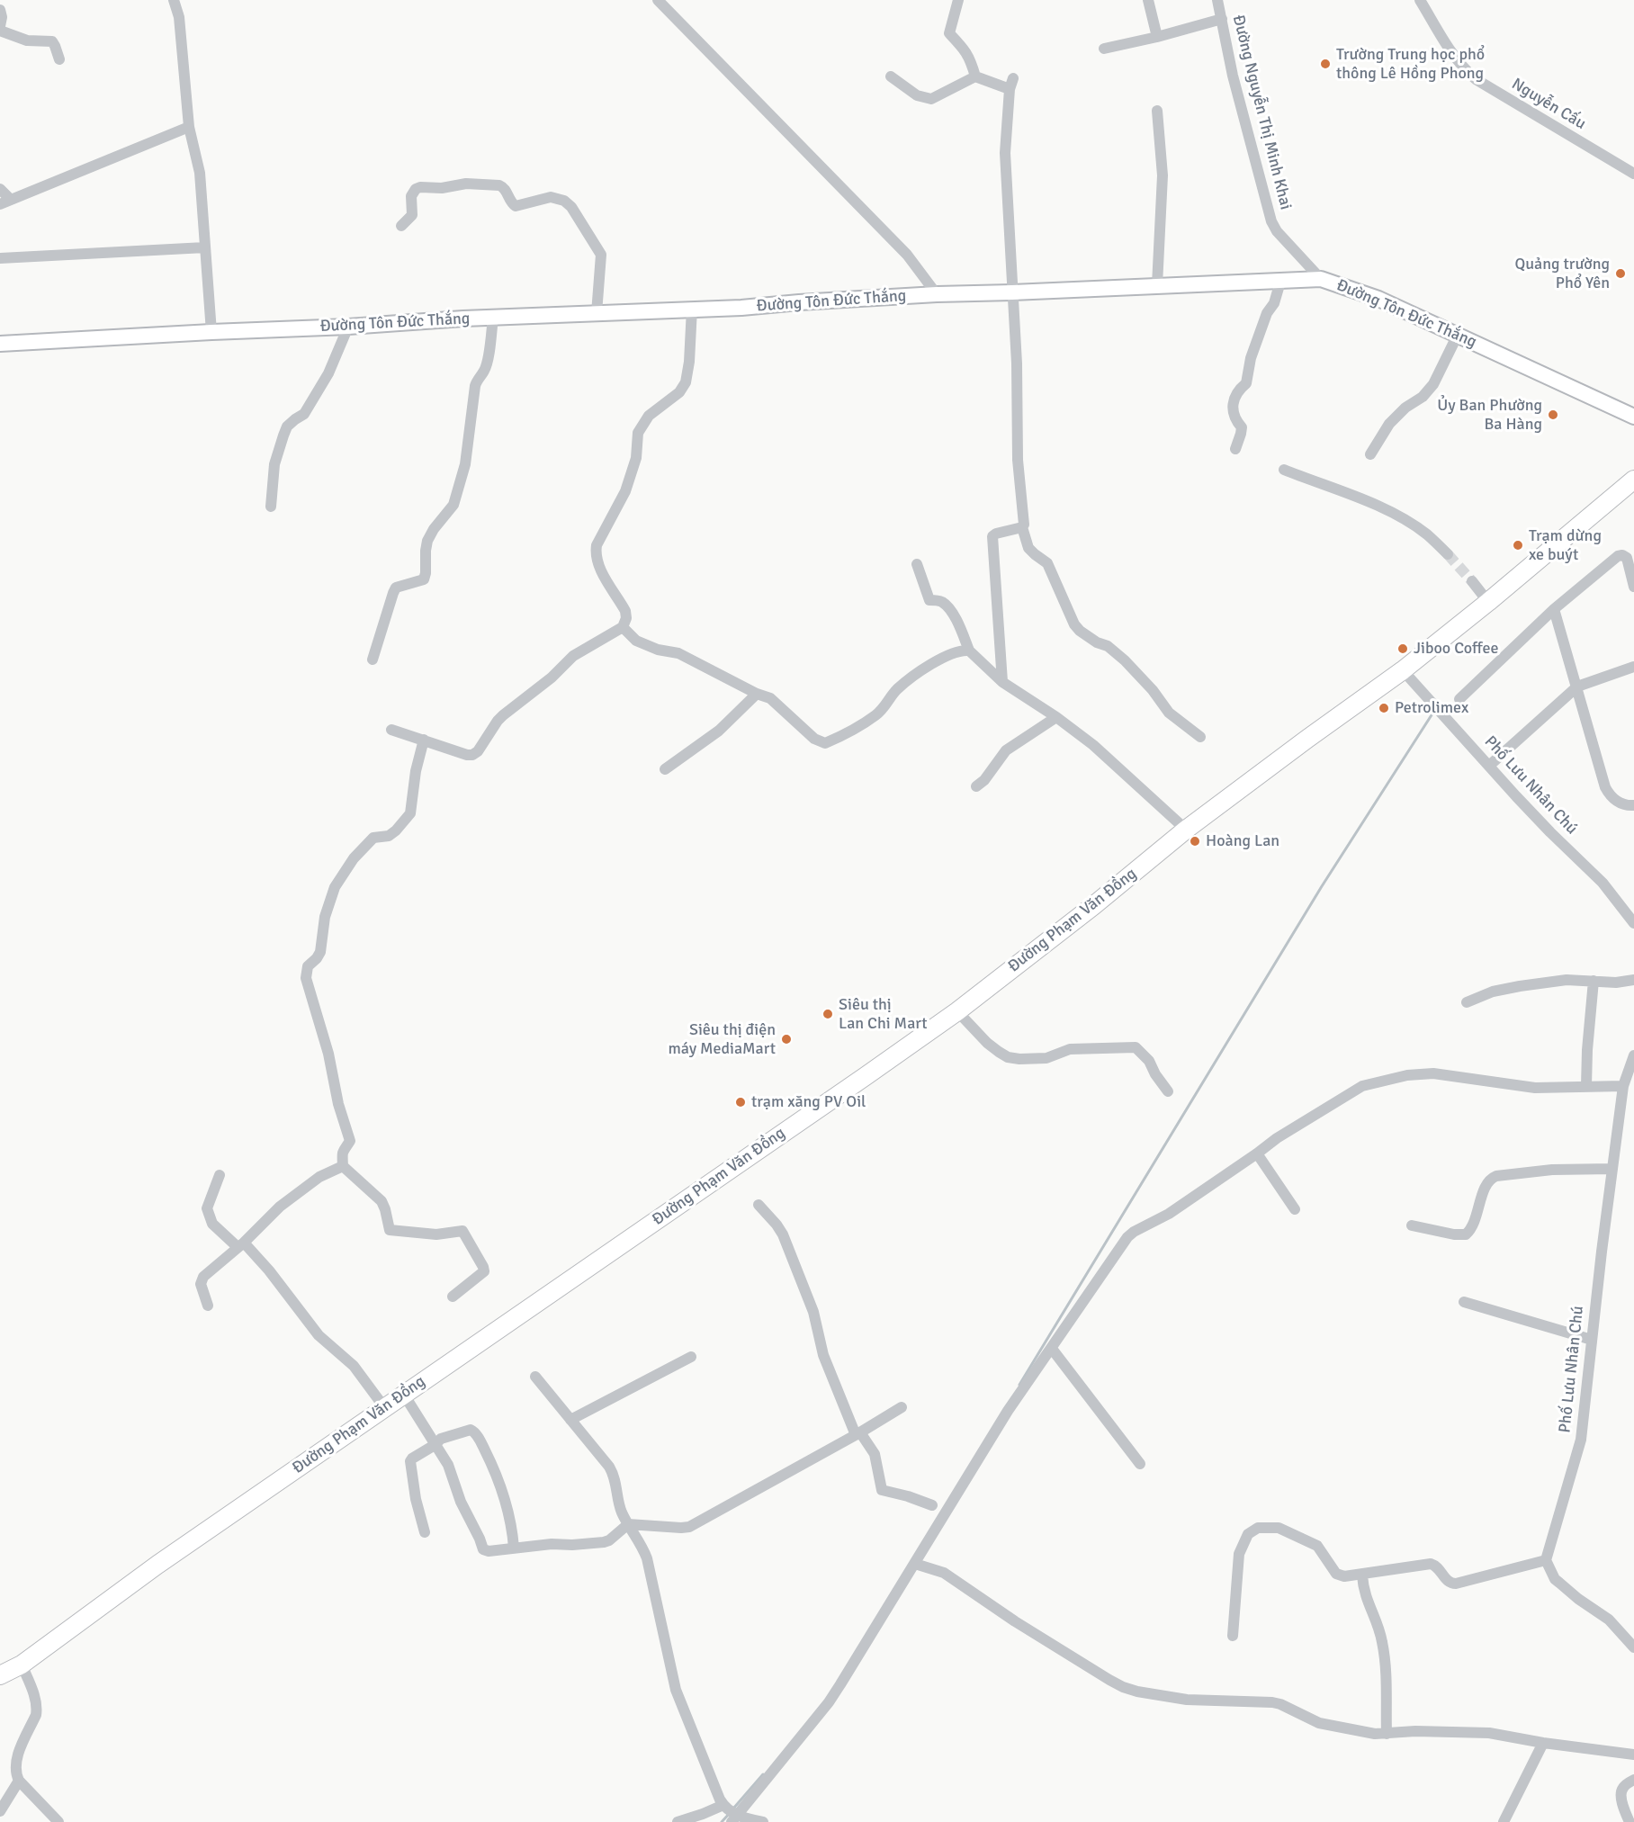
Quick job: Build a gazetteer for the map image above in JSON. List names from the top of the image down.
{
  "streets": {
    "highway": ["Đường Phạm Văn Đồng"],
    "main road": ["Đường Tôn Đức Thắng"],
    "street": ["Nguyễn Cấu", "Đường Nguyễn Thị Minh Khai", "Phố Lưu Nhân Chú"]
  },
  "crossings": [
    ["Đường Nguyễn Thị Minh Khai", "Đường Tôn Đức Thắng"],
    ["Phố Lưu Nhân Chú", "Đường Phạm Văn Đồng"]
  ],
  "places": [
    "Trường Trung học phổ thông Lê Hồng Phong",
    "Quảng trường Phổ Yên",
    "Ủy Ban Phường Ba Hàng",
    "Trạm dừng xe buýt",
    "Jiboo Coffee",
    "Petrolimex",
    "Hoàng Lan",
    "Siêu thị Lan Chi Mart",
    "Siêu thị điện máy MediaMart",
    "trạm xăng PV Oil"
  ]
}
